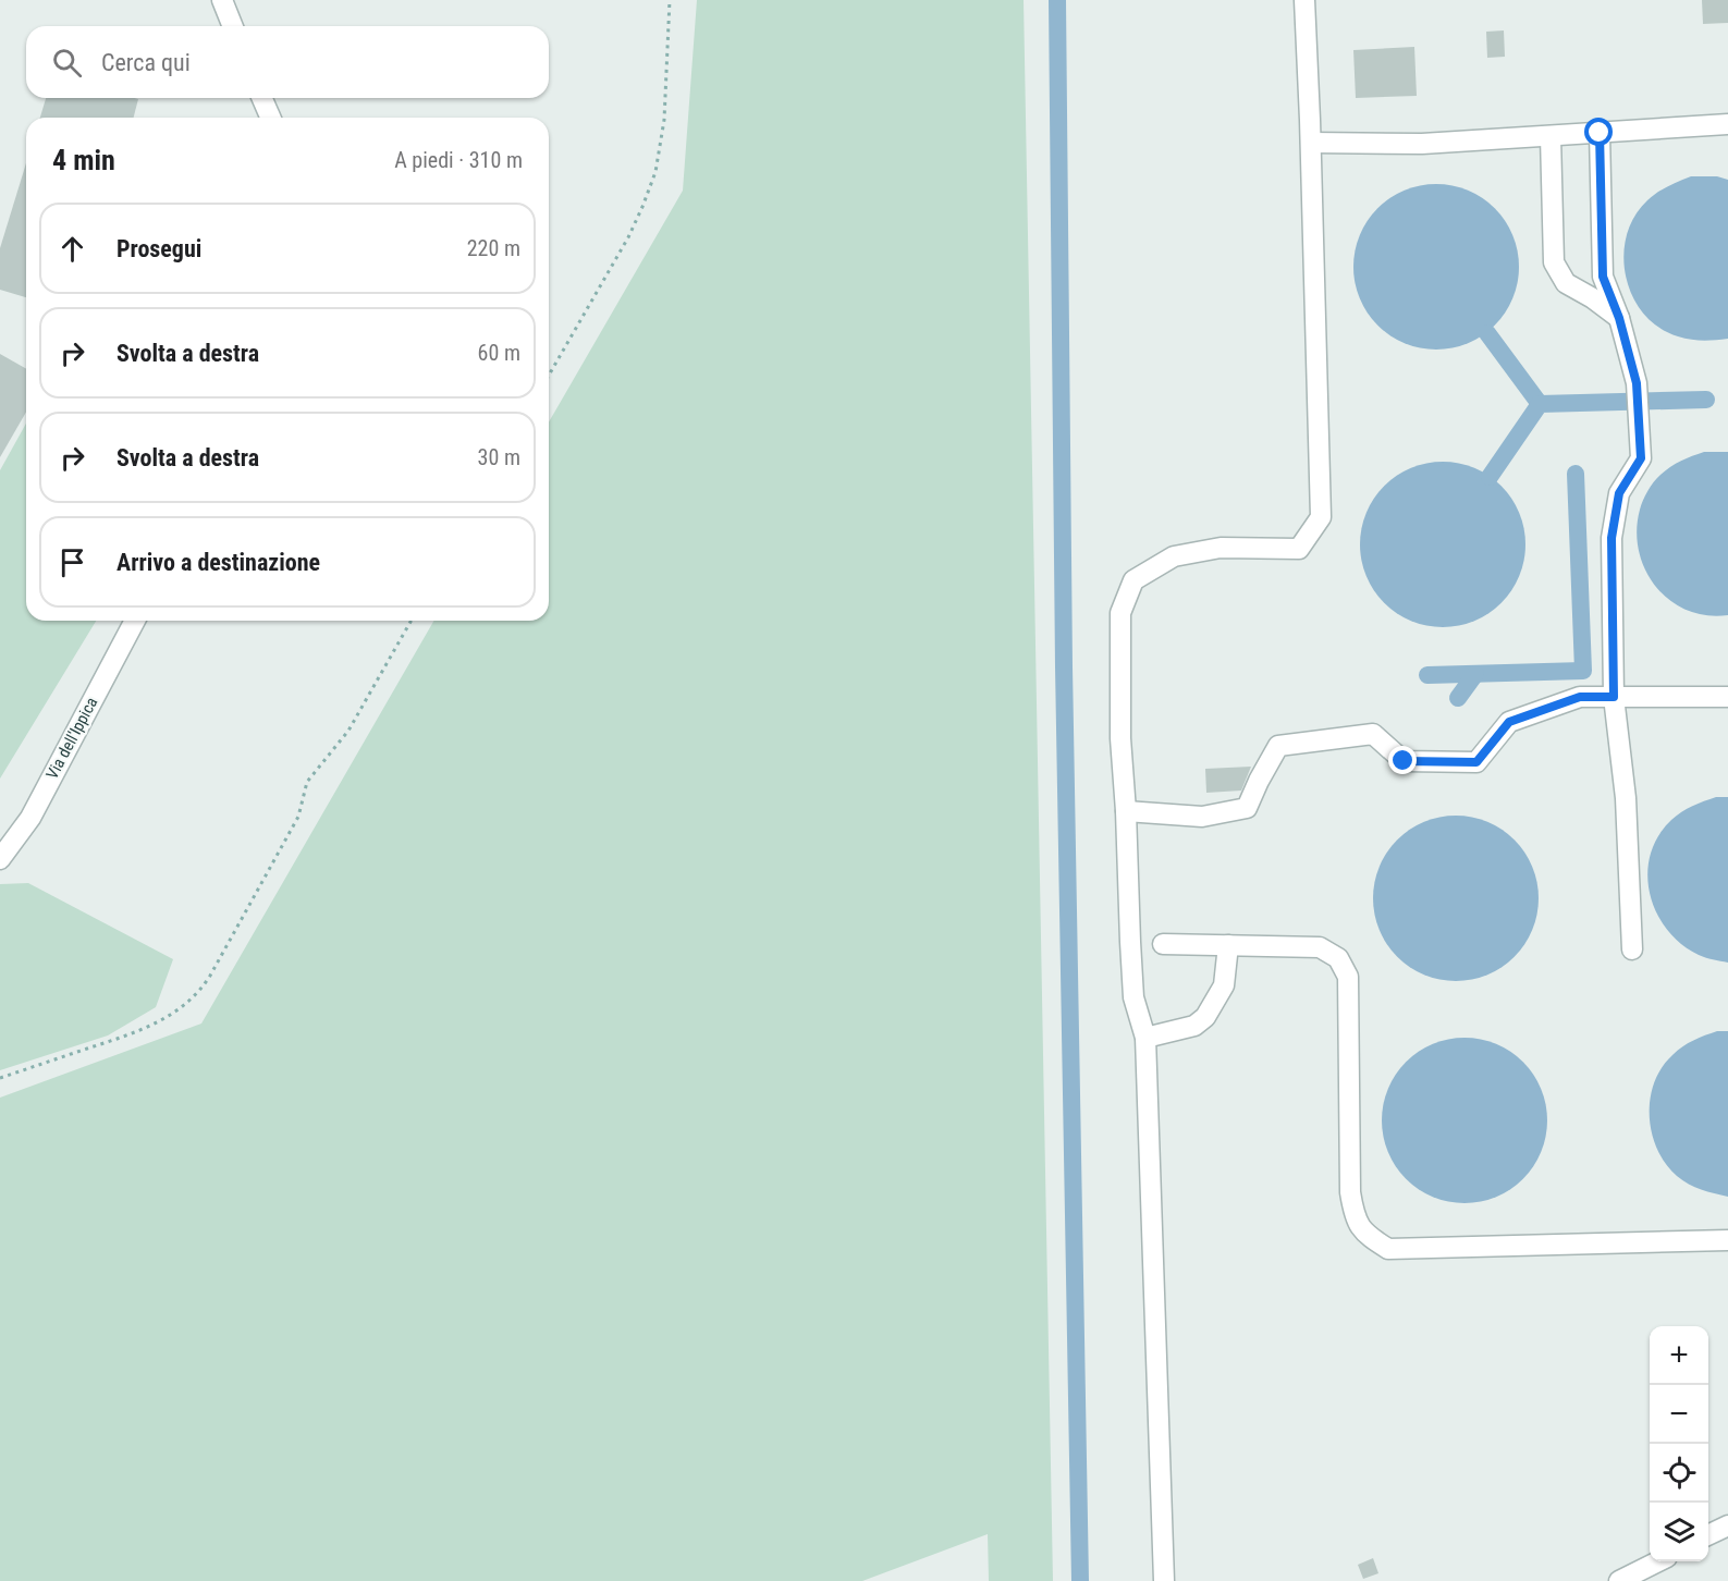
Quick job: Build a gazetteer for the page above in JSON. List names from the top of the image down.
{
  "streets": {
    "street": ["Via dell'Ippica"]
  },
  "page": {
    "search": "Cerca qui",
    "heading": ["4 min", "A piedi · 310 m"],
    "list": [
      ["Prosegui", "220 m"],
      ["Svolta a destra", "60 m"],
      ["Svolta a destra", "30 m"],
      "Arrivo a destinazione"
    ],
    "map_buttons": ["+", "−"]
  }
}
